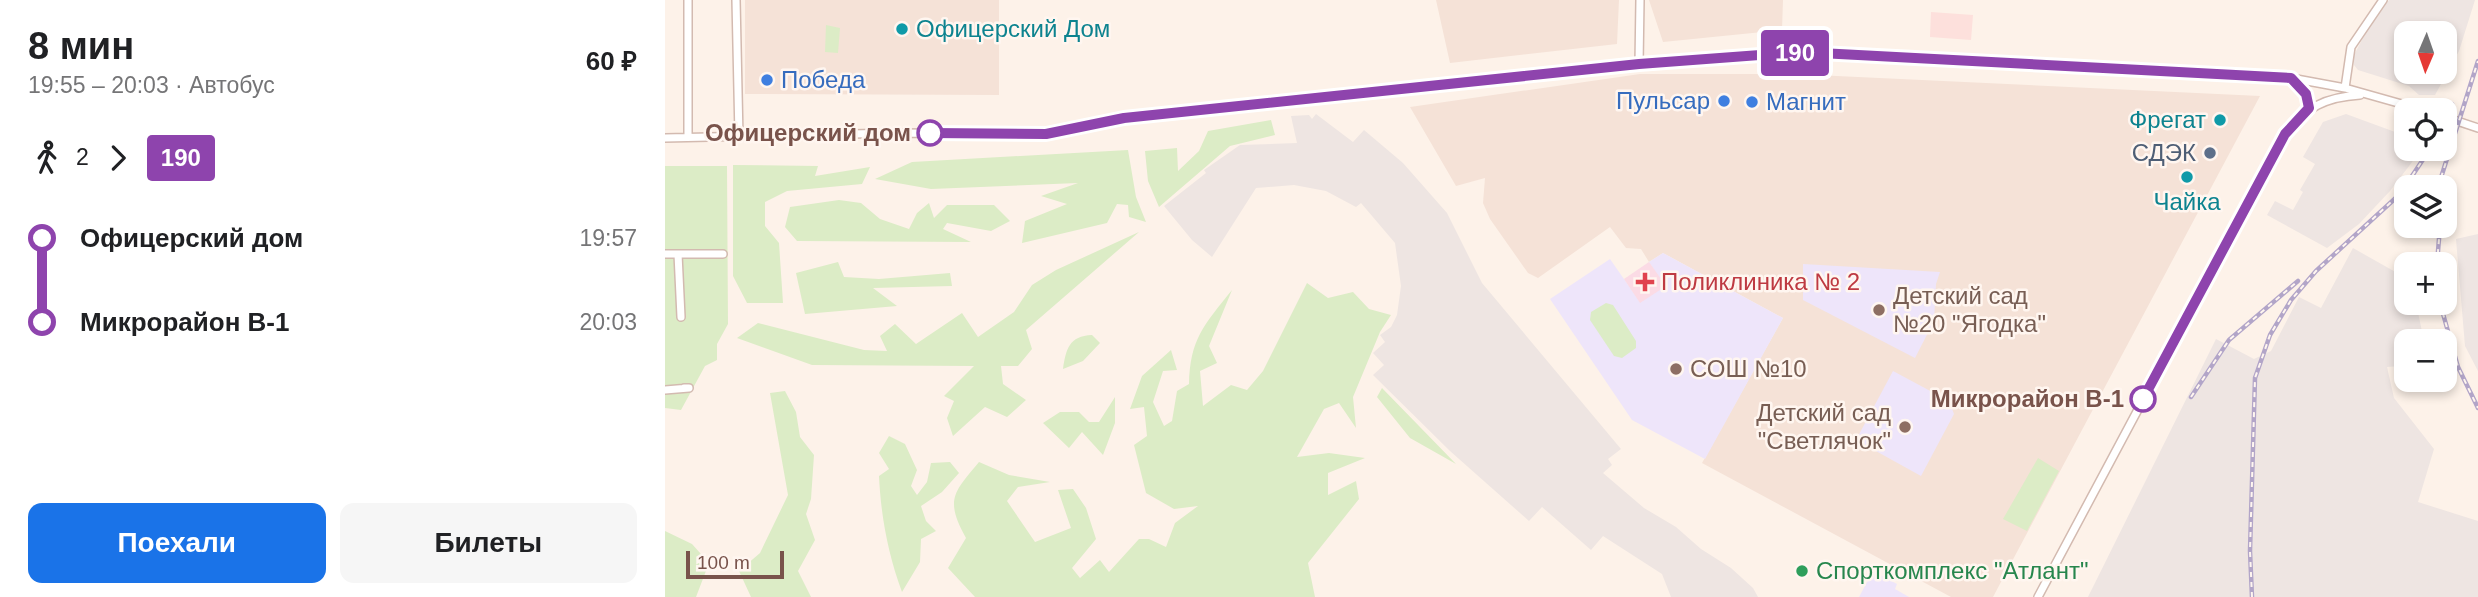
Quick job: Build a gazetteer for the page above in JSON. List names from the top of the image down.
{
  "places": {
    "other": [
      "Офицерский Дом",
      "Победа",
      "Пульсар",
      "Магнит",
      "Фрегат",
      "Офицерский дом",
      "СДЭК",
      "Чайка",
      "Детский сад №20 \"Ягодка\"",
      "СОШ №10",
      "Микрорайон В-1",
      "Детский сад \"Светлячок\"",
      "Спорткомплекс \"Атлант\""
    ],
    "health": ["Поликлиника № 2"]
  },
  "lines": ["bus line 190"],
  "scale_bar": "100 m",
  "north": "bottom",
  "page": {
    "heading": ["8 мин", "19:55 – 20:03 · Автобус", "60 ₽"],
    "on_map": "190",
    "map_buttons": ["+", "−"],
    "legs": ["2", "190"],
    "list": [
      {
        "name": "Офицерский дом",
        "value": "19:57"
      },
      {
        "name": "Микрорайон В-1",
        "value": "20:03"
      }
    ],
    "buttons": ["Поехали", "Билеты"],
    "scale": "100 m"
  }
}
